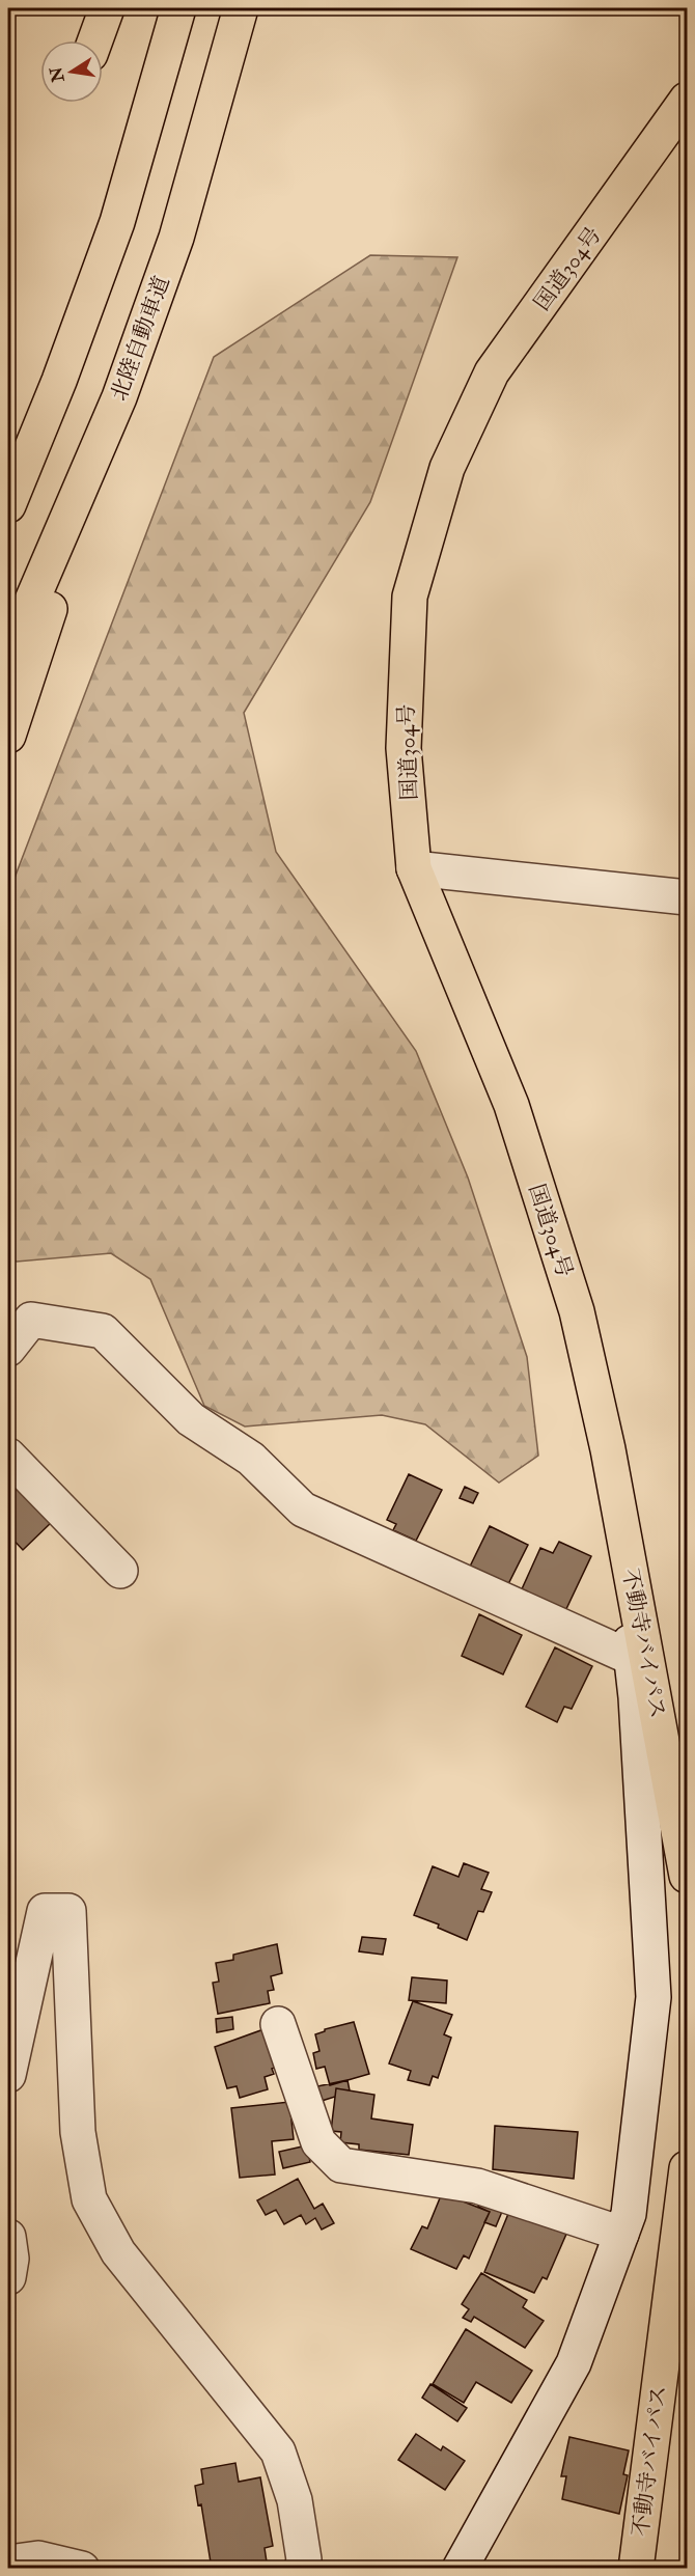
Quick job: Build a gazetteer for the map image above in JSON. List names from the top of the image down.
{
  "streets": {
    "highway": ["国道304号", "北陸自動車道", "不動寺バイパス"]
  },
  "crossings": [
    ["国道304号", "不動寺バイパス"]
  ],
  "north": "left"
}
